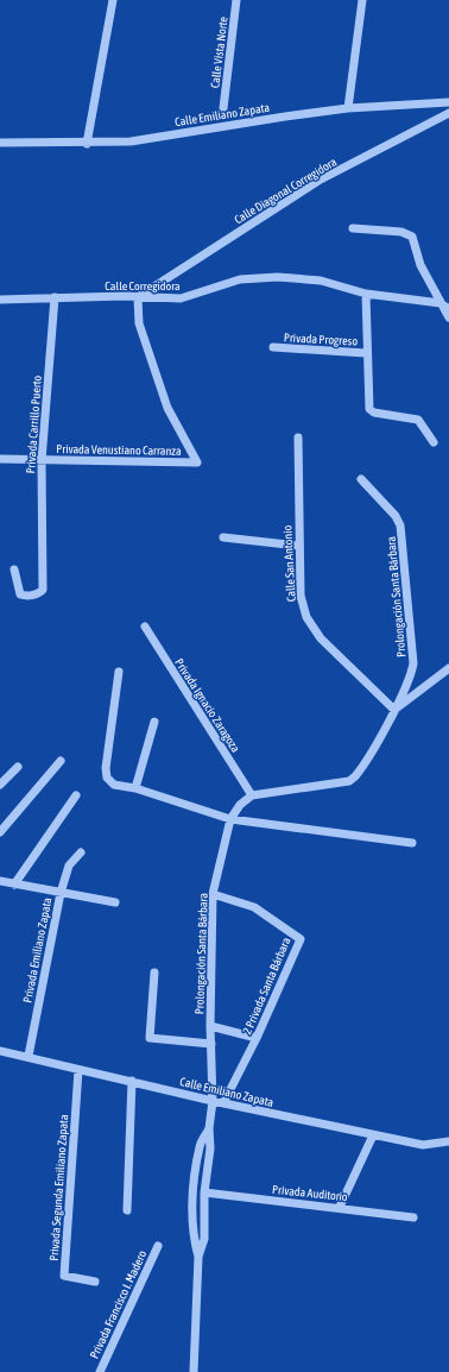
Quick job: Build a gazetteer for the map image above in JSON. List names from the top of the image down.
{
  "streets": {
    "street": [
      "Calle Vista Norte",
      "Calle Emiliano Zapata",
      "Calle Diagonal Corregidora",
      "Calle Corregidora",
      "Privada Progreso",
      "Privada Carrillo Puerto",
      "Privada Venustiano Carranza",
      "Calle San Antonio",
      "Prolongación Santa Bárbara",
      "Privada Ignacio Zaragoza",
      "Privada Emiliano Zapata",
      "2 Privada Santa Bárbara",
      "Privada Segunda Emiliano Zapata",
      "Privada Auditorio",
      "Privada Francisco I. Madero"
    ]
  },
  "crossings": [
    ["Calle Emiliano Zapata", "Prolongación Santa Bárbara"],
    ["Calle Emiliano Zapata", "Privada Emiliano Zapata"],
    ["Calle Emiliano Zapata", "2 Privada Santa Bárbara"],
    ["Calle Emiliano Zapata", "Privada Segunda Emiliano Zapata"],
    ["Calle Diagonal Corregidora", "Calle Corregidora"],
    ["Calle Diagonal Corregidora", "Privada Venustiano Carranza"],
    ["Calle Corregidora", "Privada Progreso"],
    ["Calle Corregidora", "Privada Carrillo Puerto"],
    ["Calle Corregidora", "Privada Venustiano Carranza"],
    ["Privada Carrillo Puerto", "Privada Venustiano Carranza"],
    ["Calle San Antonio", "Prolongación Santa Bárbara"],
    ["Prolongación Santa Bárbara", "Privada Ignacio Zaragoza"],
    ["Prolongación Santa Bárbara", "2 Privada Santa Bárbara"],
    ["Prolongación Santa Bárbara", "Privada Auditorio"]
  ]
}
